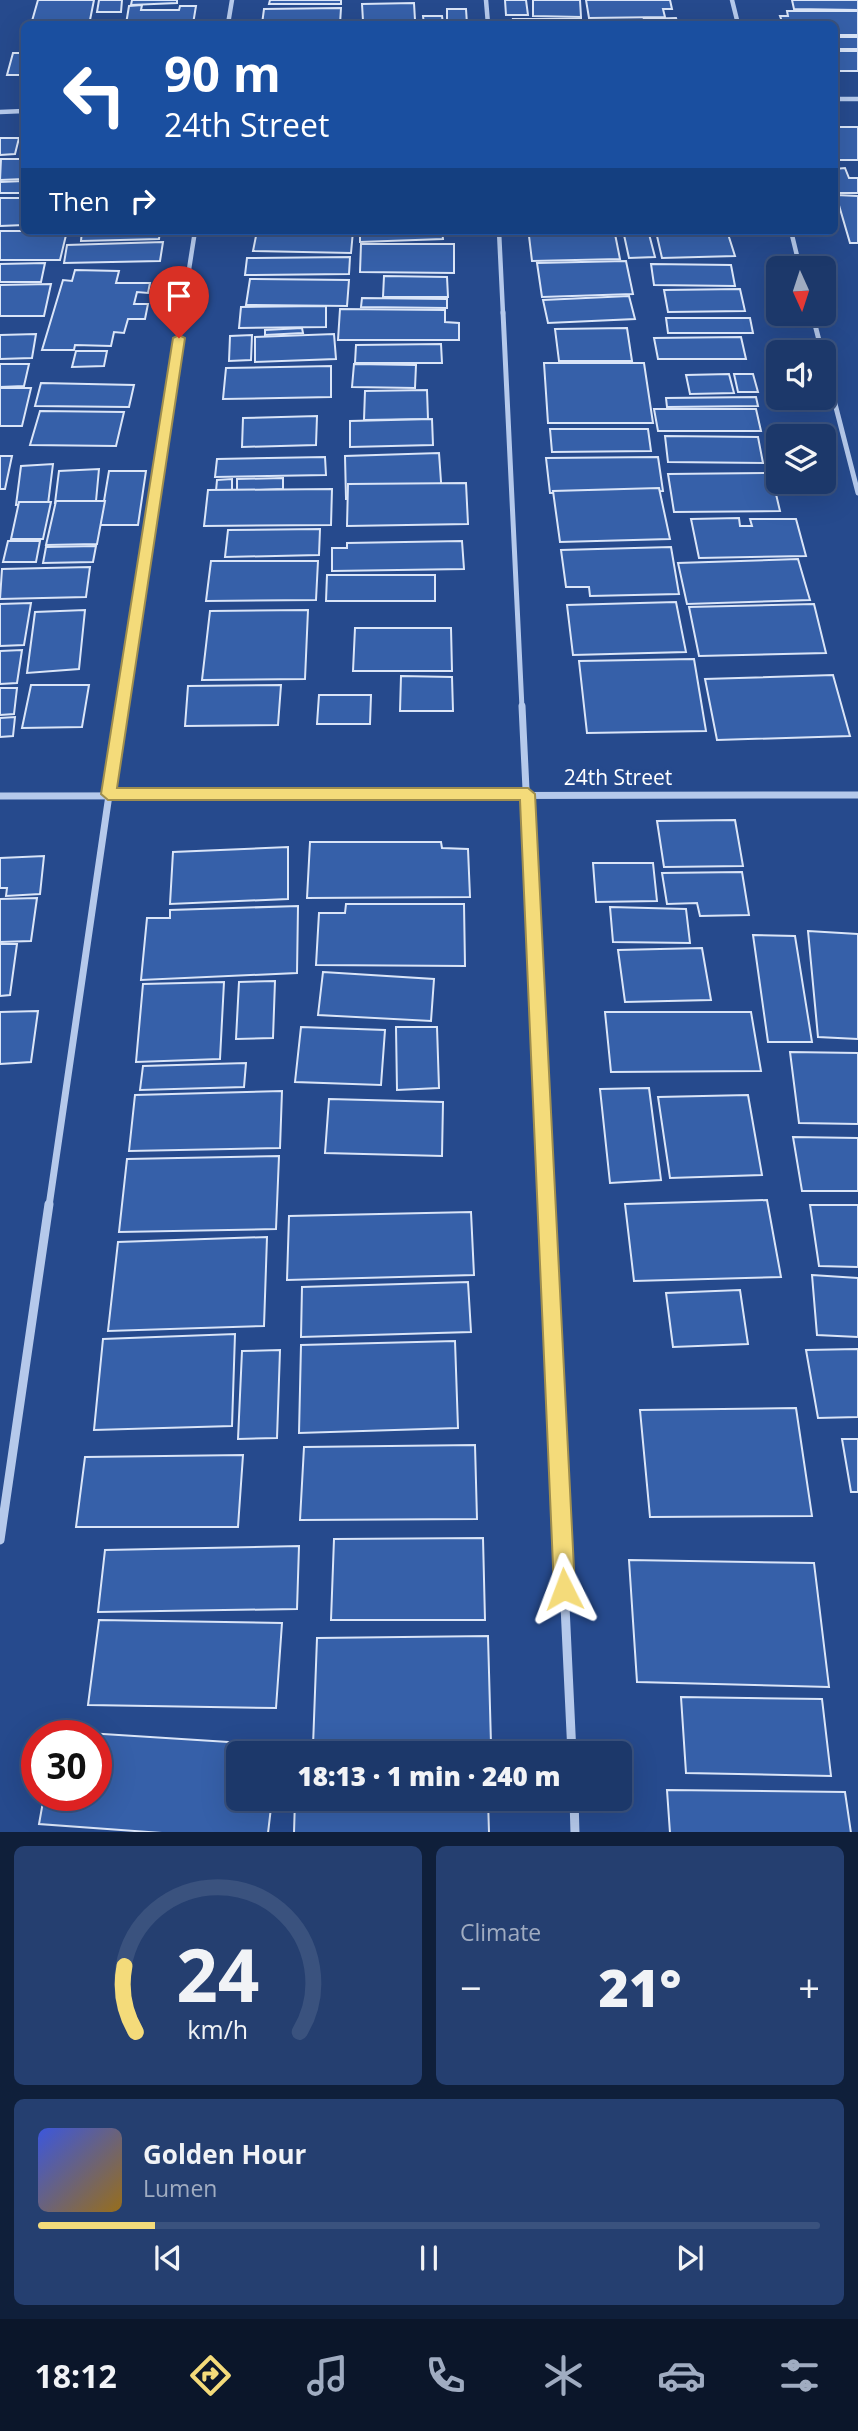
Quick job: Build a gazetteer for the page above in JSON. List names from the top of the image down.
{
  "streets": {
    "street": ["24th Street"]
  },
  "north": "bottom",
  "page": {
    "turn": ["90 m", "24th Street"],
    "then": "Then",
    "limit": "30",
    "trip": "18:13 · 1 min · 240 m",
    "tile": "Climate",
    "heat": ["−", "21°", "+"],
    "song": ["Golden Hour", "Lumen"],
    "tabs": "18:12",
    "gauge": ["24", "km/h"]
  }
}
